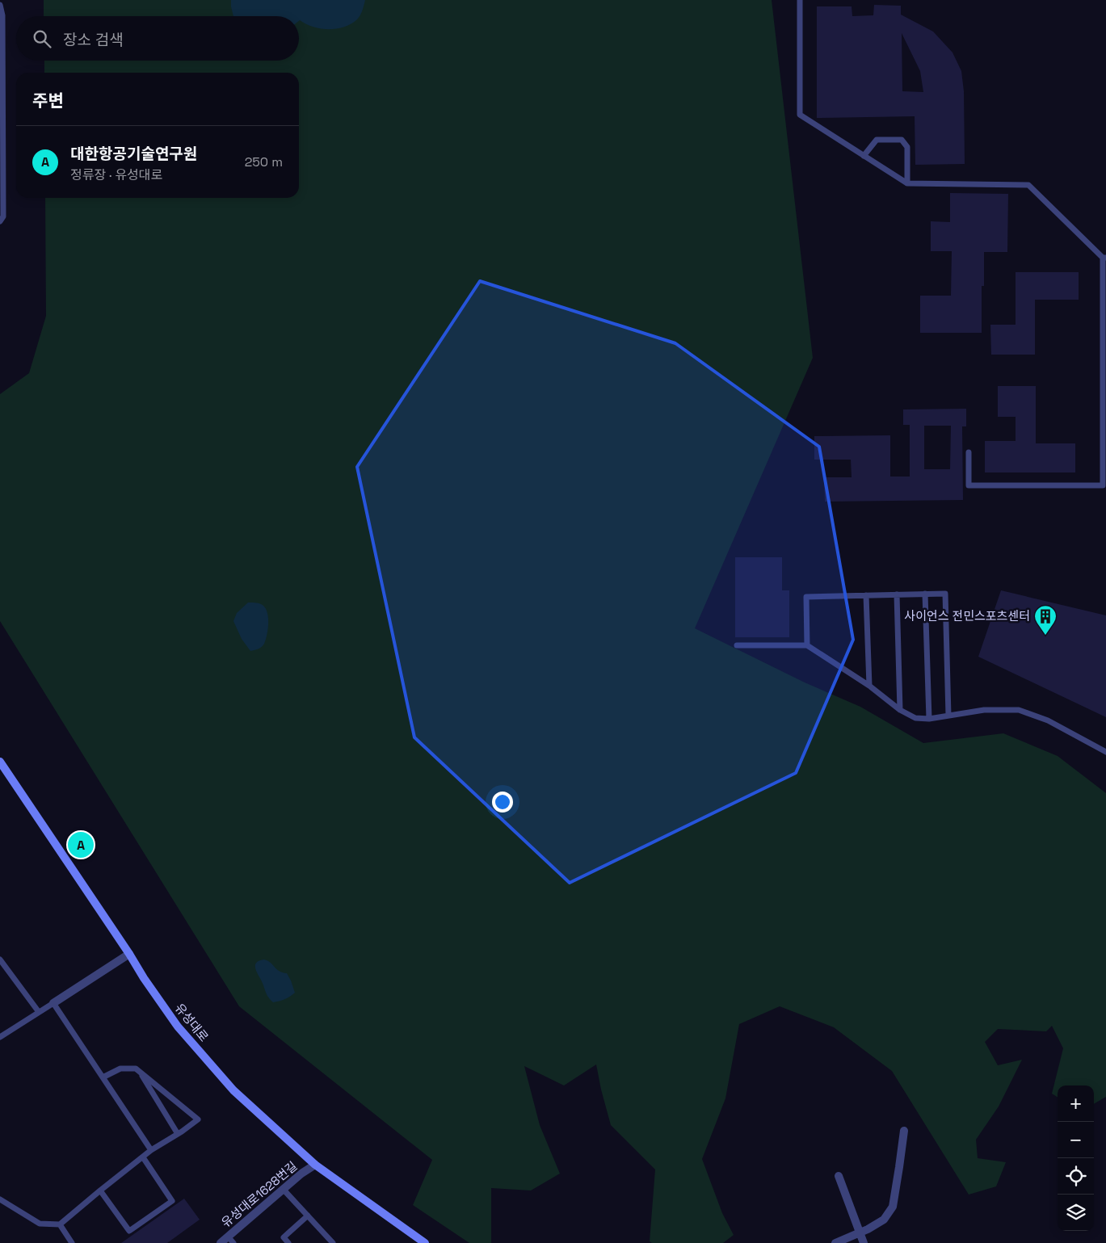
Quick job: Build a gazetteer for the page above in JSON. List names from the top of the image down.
{
  "streets": {
    "main road": ["유성대로"],
    "street": ["유성대로1628번길"]
  },
  "crossings": [
    ["유성대로", "유성대로1628번길"]
  ],
  "places": {
    "building": ["사이언스 전민스포츠센터"]
  },
  "page": {
    "search": "장소 검색",
    "heading": "주변",
    "list": [
      {
        "mark": "A",
        "name": "대한항공기술연구원",
        "note": "정류장 · 유성대로",
        "value": "250 m"
      }
    ],
    "pins": "A",
    "map_buttons": ["+", "−"]
  }
}
